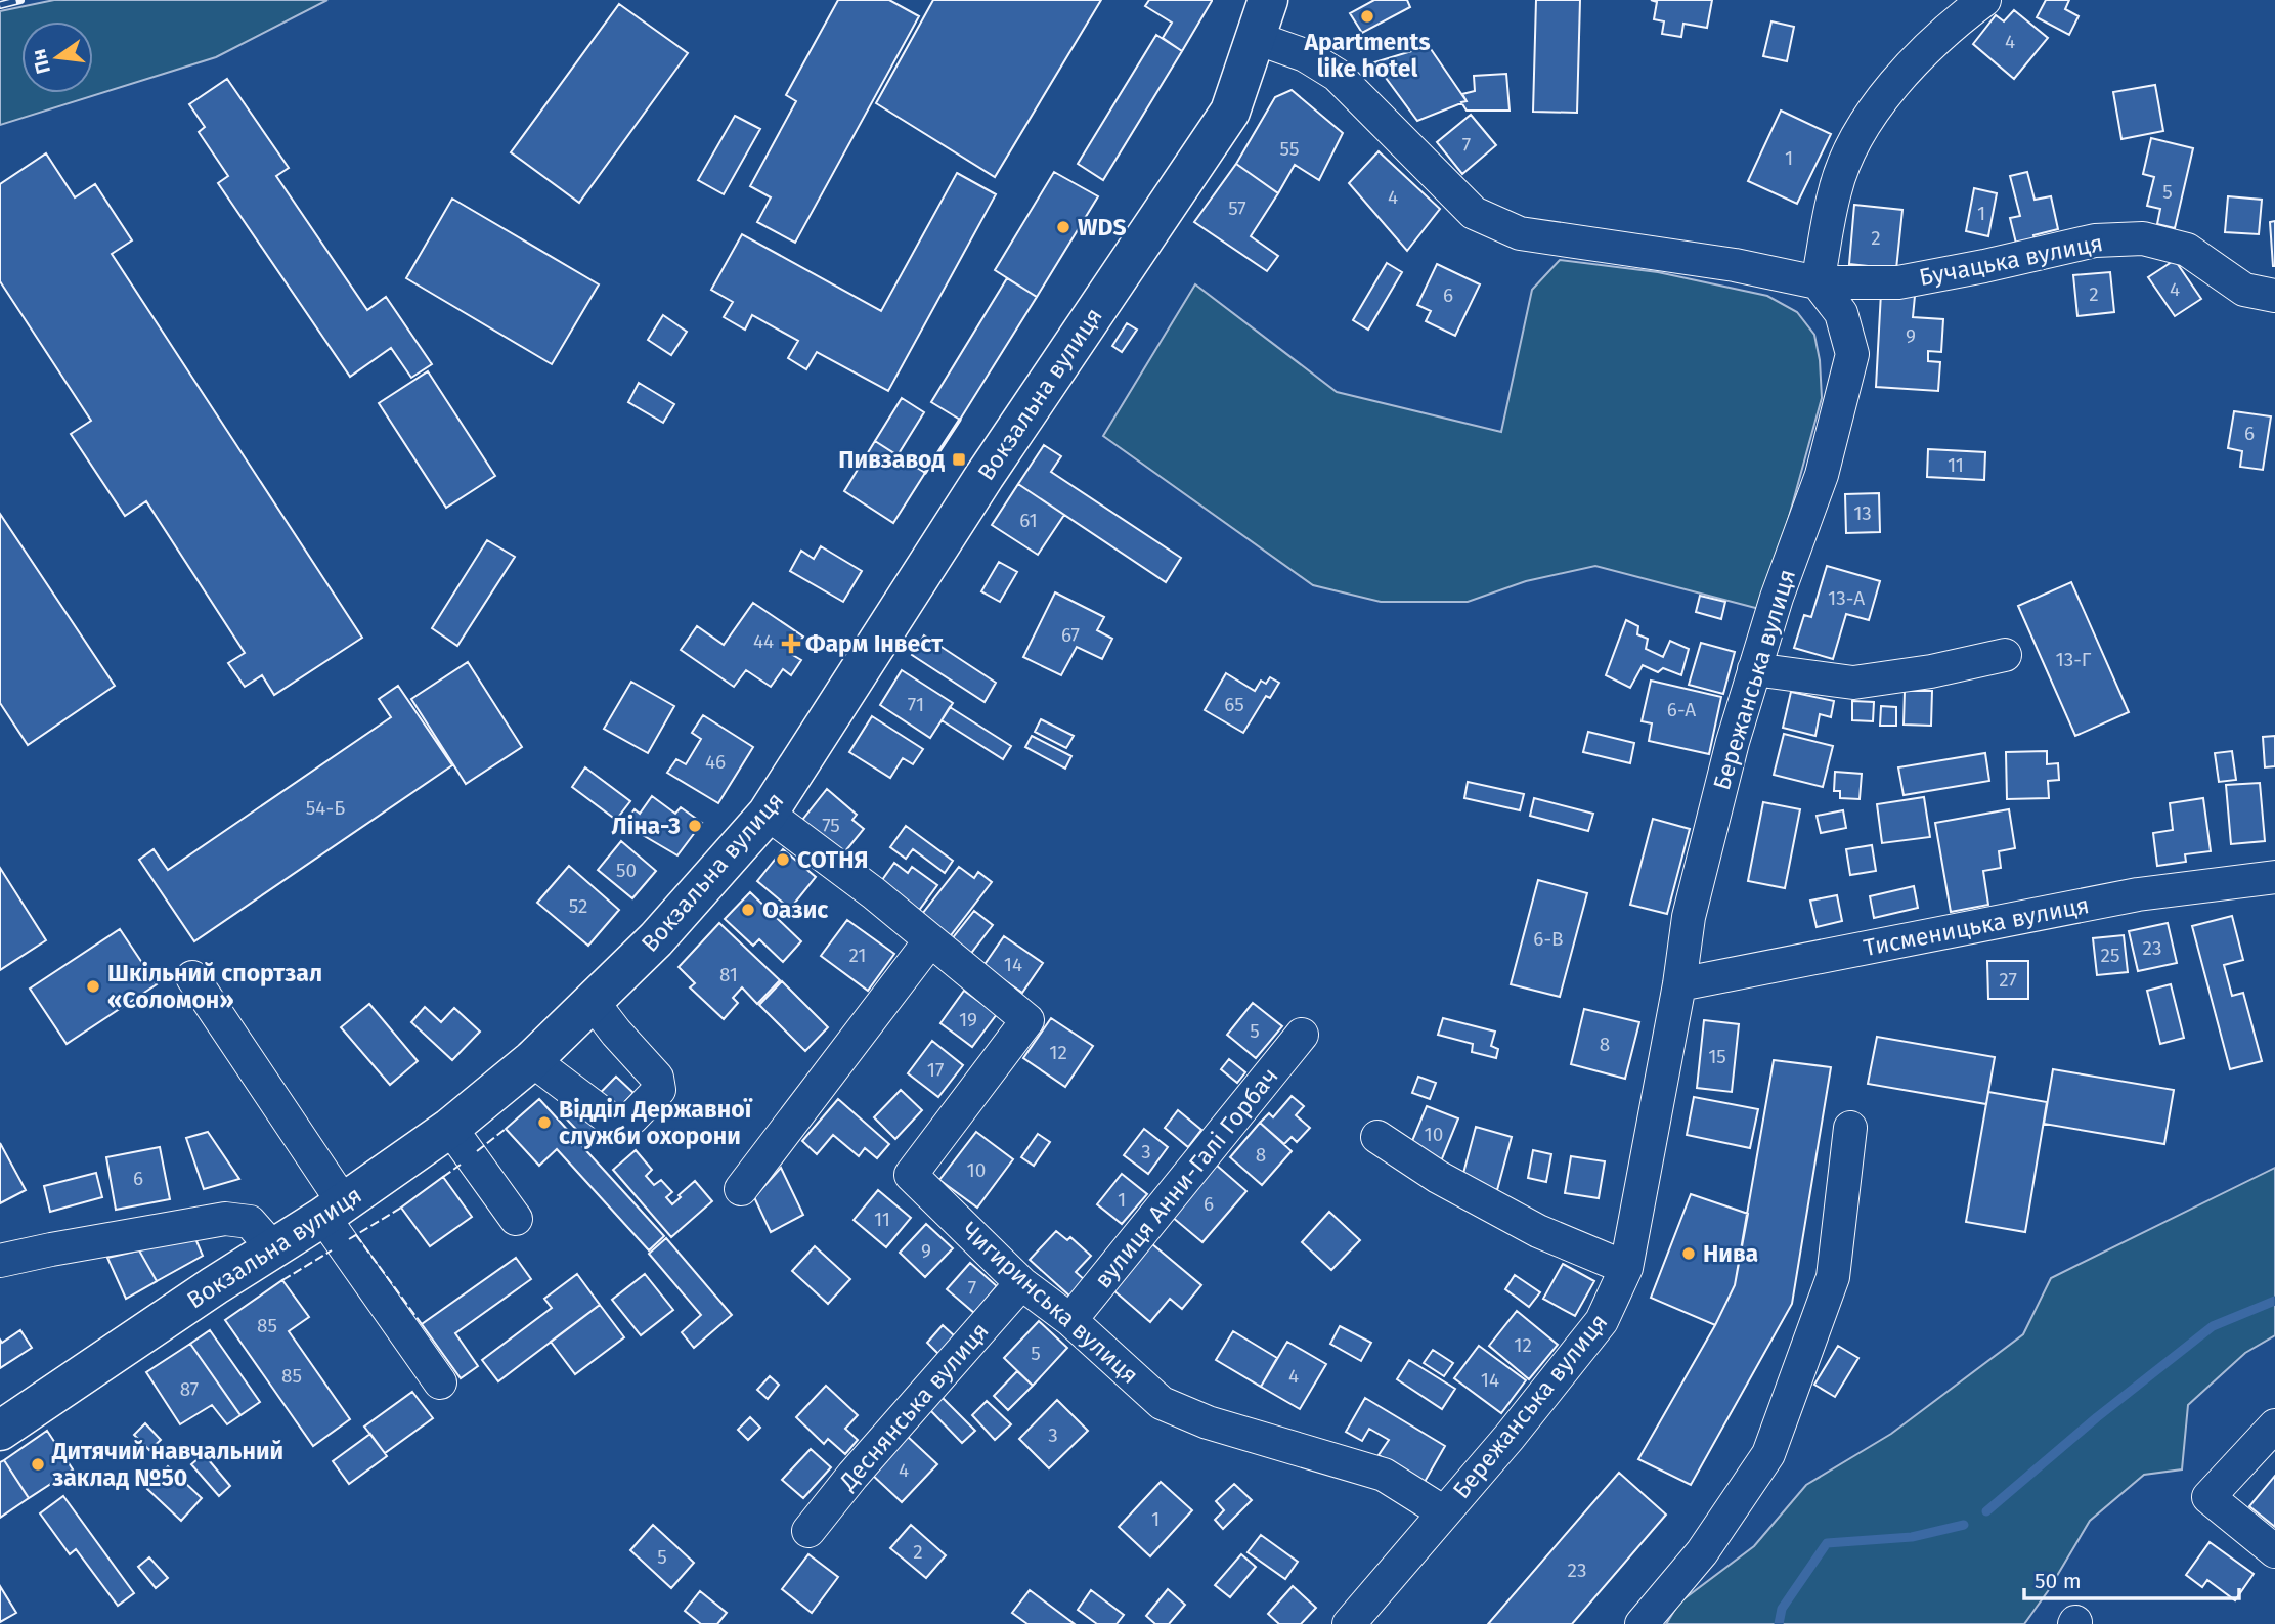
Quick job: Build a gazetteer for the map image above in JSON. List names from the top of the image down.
{
  "streets": {
    "main road": ["Вокзальна вулиця"],
    "street": [
      "Бучацька вулиця",
      "Бережанська вулиця",
      "Тисменицька вулиця",
      "вулиця Анни-Галі Горбач",
      "Чигиринська вулиця",
      "Деснянська вулиця"
    ]
  },
  "crossings": [
    ["Бучацька вулиця", "Бережанська вулиця"],
    ["Вокзальна вулиця", "Чигиринська вулиця"],
    ["Бережанська вулиця", "Тисменицька вулиця"],
    ["Бережанська вулиця", "Чигиринська вулиця"],
    ["вулиця Анни-Галі Горбач", "Чигиринська вулиця"],
    ["Чигиринська вулиця", "Деснянська вулиця"]
  ],
  "places": {
    "other": [
      "Apartments like hotel",
      "WDS",
      "Ліна-3",
      "СОТНЯ",
      "Оазис",
      "Шкільний спортзал «Соломон»",
      "Відділ Державної служби охорони",
      "Нива",
      "Дитячий навчальний заклад №50"
    ],
    "transit": ["Пивзавод"],
    "health": ["Фарм Інвест"]
  },
  "house_numbers": [
    "4",
    "7",
    "55",
    "1",
    "5",
    "4",
    "57",
    "1",
    "2",
    "4",
    "2",
    "6",
    "9",
    "6",
    "11",
    "13",
    "61",
    "13-А",
    "67",
    "44",
    "13-Г",
    "71",
    "65",
    "6-А",
    "46",
    "54-Б",
    "75",
    "50",
    "52",
    "6-В",
    "23",
    "21",
    "25",
    "14",
    "81",
    "27",
    "19",
    "5",
    "8",
    "12",
    "15",
    "17",
    "10",
    "3",
    "8",
    "10",
    "6",
    "1",
    "6",
    "11",
    "9",
    "7",
    "85",
    "12",
    "5",
    "85",
    "4",
    "14",
    "87",
    "3",
    "4",
    "1",
    "2",
    "5",
    "23"
  ],
  "scale_bar": "50 m",
  "north": "left"
}
